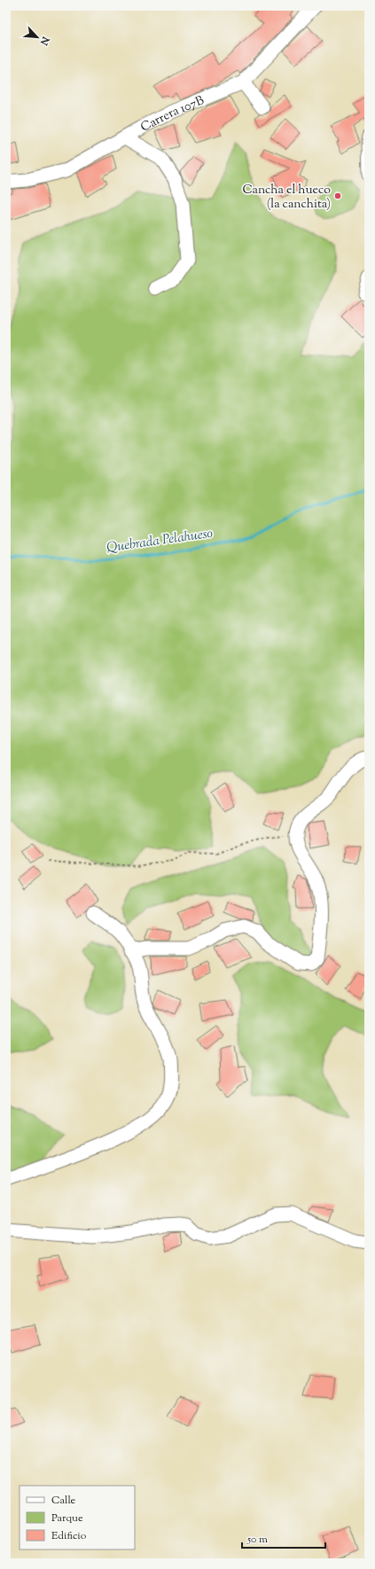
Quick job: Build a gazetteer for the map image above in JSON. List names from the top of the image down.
{
  "streets": {
    "street": ["Carrera 107B"]
  },
  "water": ["Quebrada Pelahueso"],
  "places": ["Cancha el hueco (la canchita)"],
  "legend": ["Calle", "Parque", "Edificio"],
  "scale_bar": "50 m",
  "north": "bottom right"
}
